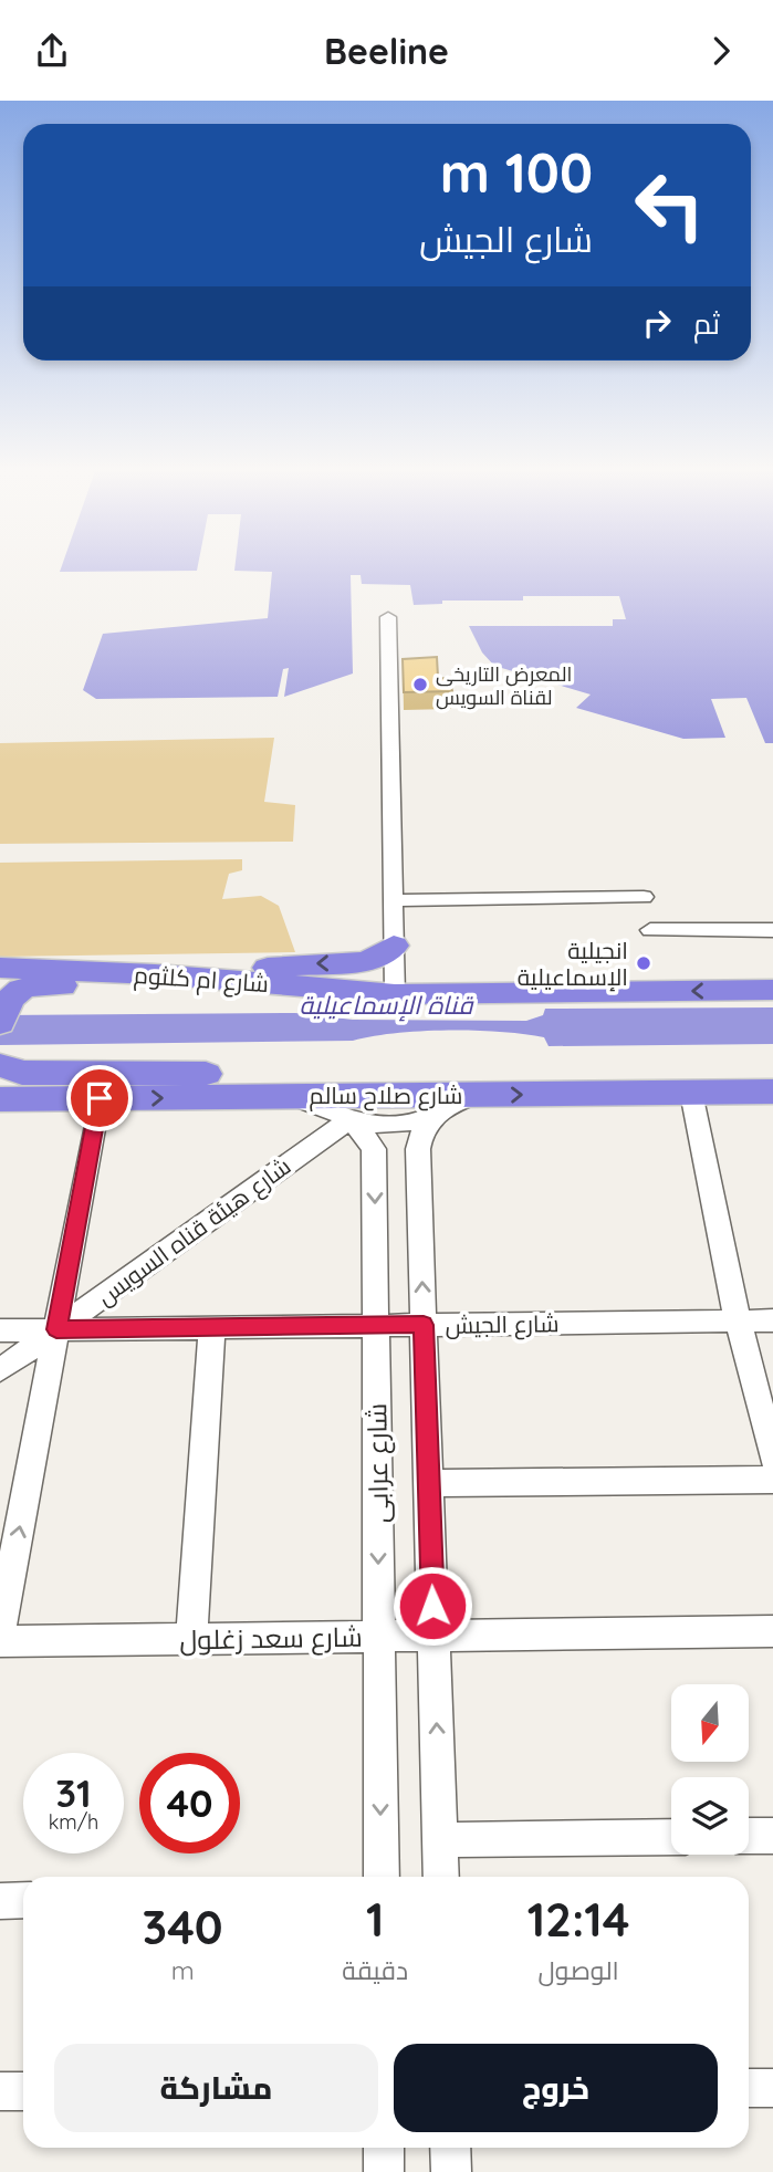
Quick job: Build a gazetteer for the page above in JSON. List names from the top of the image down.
{
  "streets": {
    "highway": ["شارع ام كلثوم", "شارع صلاح سالم"],
    "street": [
      "شارع هيئة قناه السويس",
      "شارع الجيش",
      "شارع عرابى",
      "شارع سعد زغلول"
    ]
  },
  "crossings": [
    ["شارع هيئة قناه السويس", "شارع الجيش"],
    ["شارع الجيش", "شارع عرابى"],
    ["شارع عرابى", "شارع سعد زغلول"]
  ],
  "one_way": ["شارع ام كلثوم"],
  "water": ["قناة الإسماعيلية"],
  "places": ["المعرض التاريخى لقناة السويس", "انجيلية الإسماعيلية"],
  "north": "bottom",
  "page": {
    "header": "Beeline",
    "turn": ["100 m", "شارع الجيش"],
    "then": "ثم",
    "speed": "31 km/h",
    "limit": "40",
    "eta": [
      "12:14",
      "الوصول",
      "1",
      "دقيقة",
      "340",
      "m"
    ],
    "buttons": ["خروج", "مشاركة"]
  }
}
